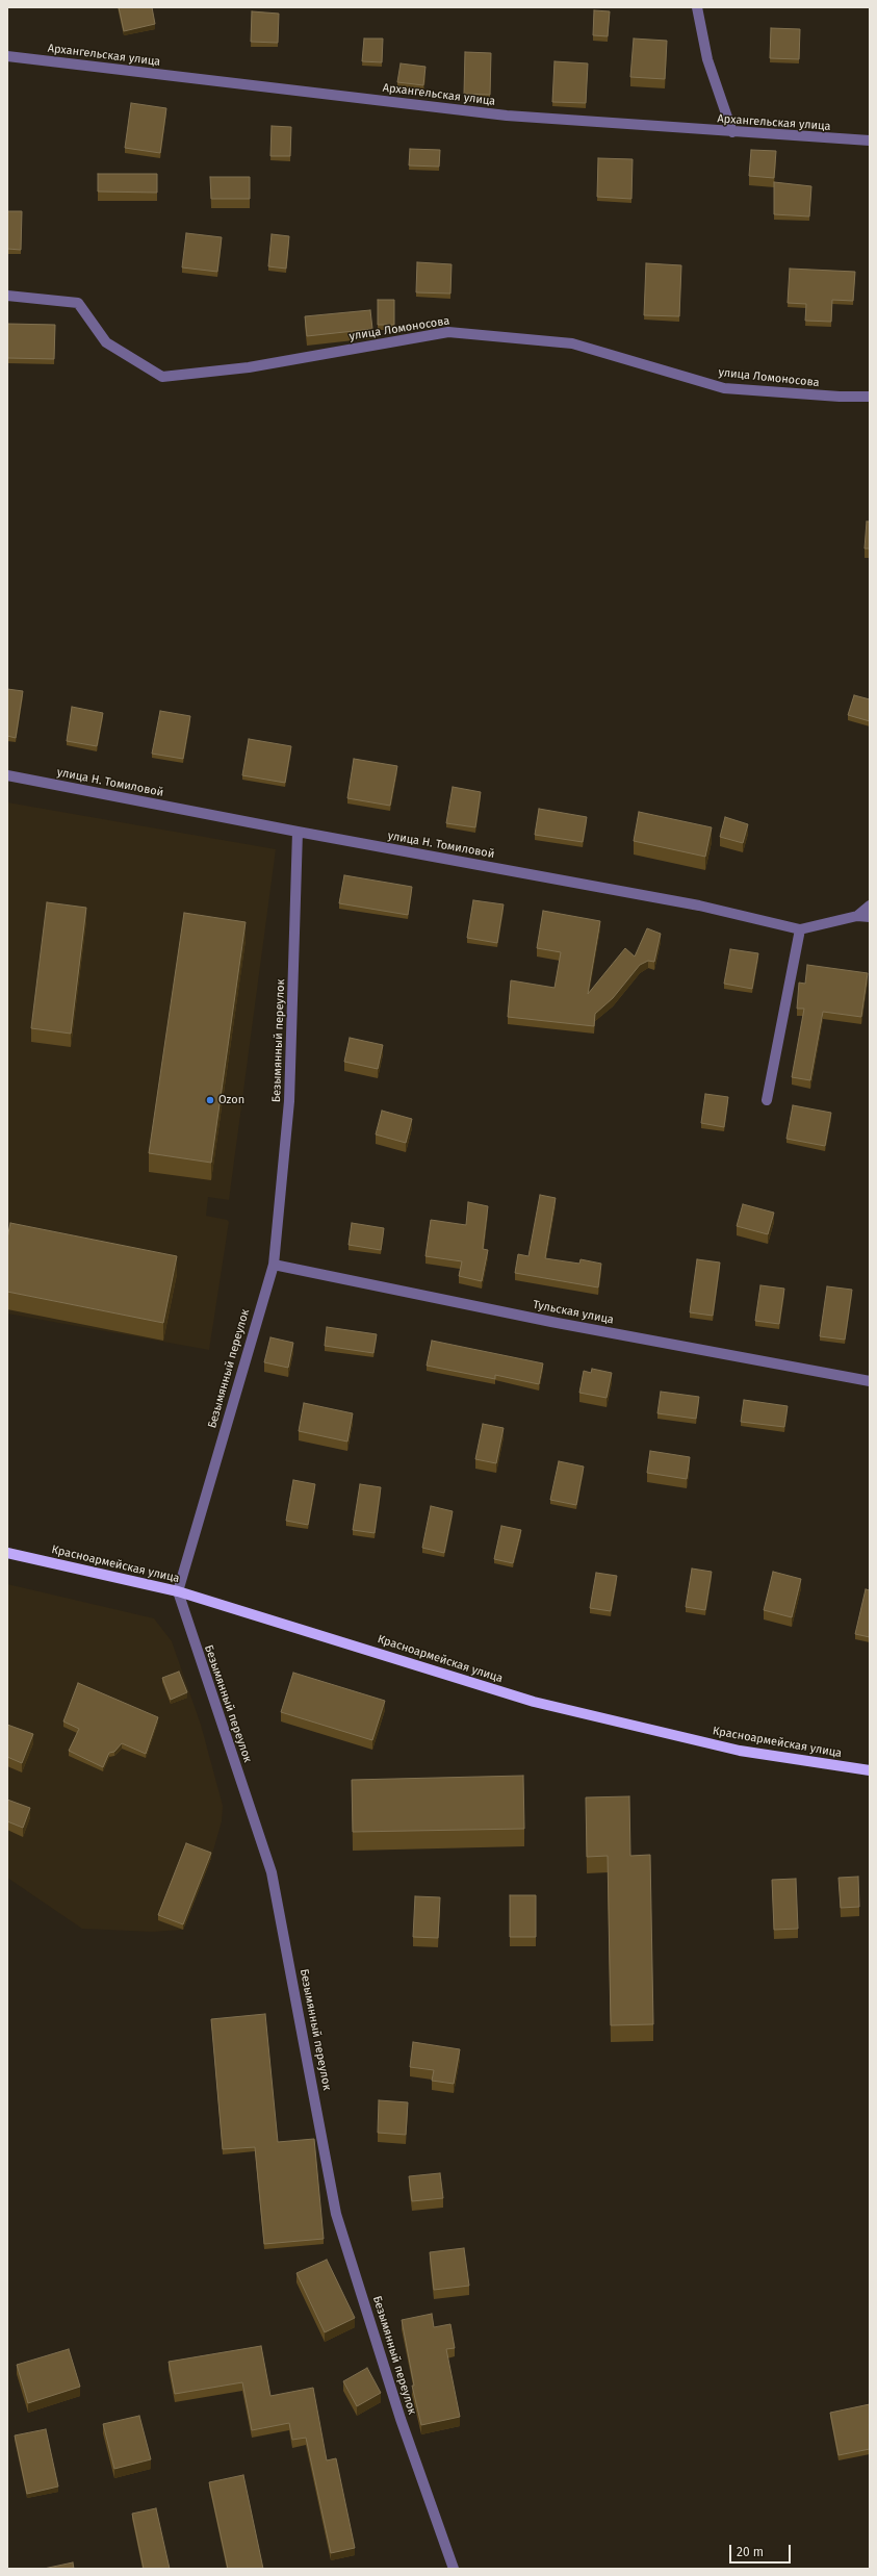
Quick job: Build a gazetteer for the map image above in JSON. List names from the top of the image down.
{
  "streets": {
    "main road": ["Красноармейская улица"],
    "street": [
      "Архангельская улица",
      "улица Ломоносова",
      "улица Н. Томиловой",
      "Безымянный переулок",
      "Тульская улица"
    ]
  },
  "crossings": [
    ["улица Н. Томиловой", "Безымянный переулок"],
    ["Безымянный переулок", "Тульская улица"],
    ["Безымянный переулок", "Красноармейская улица"]
  ],
  "places": ["Ozon"],
  "scale_bar": "20 m"
}
